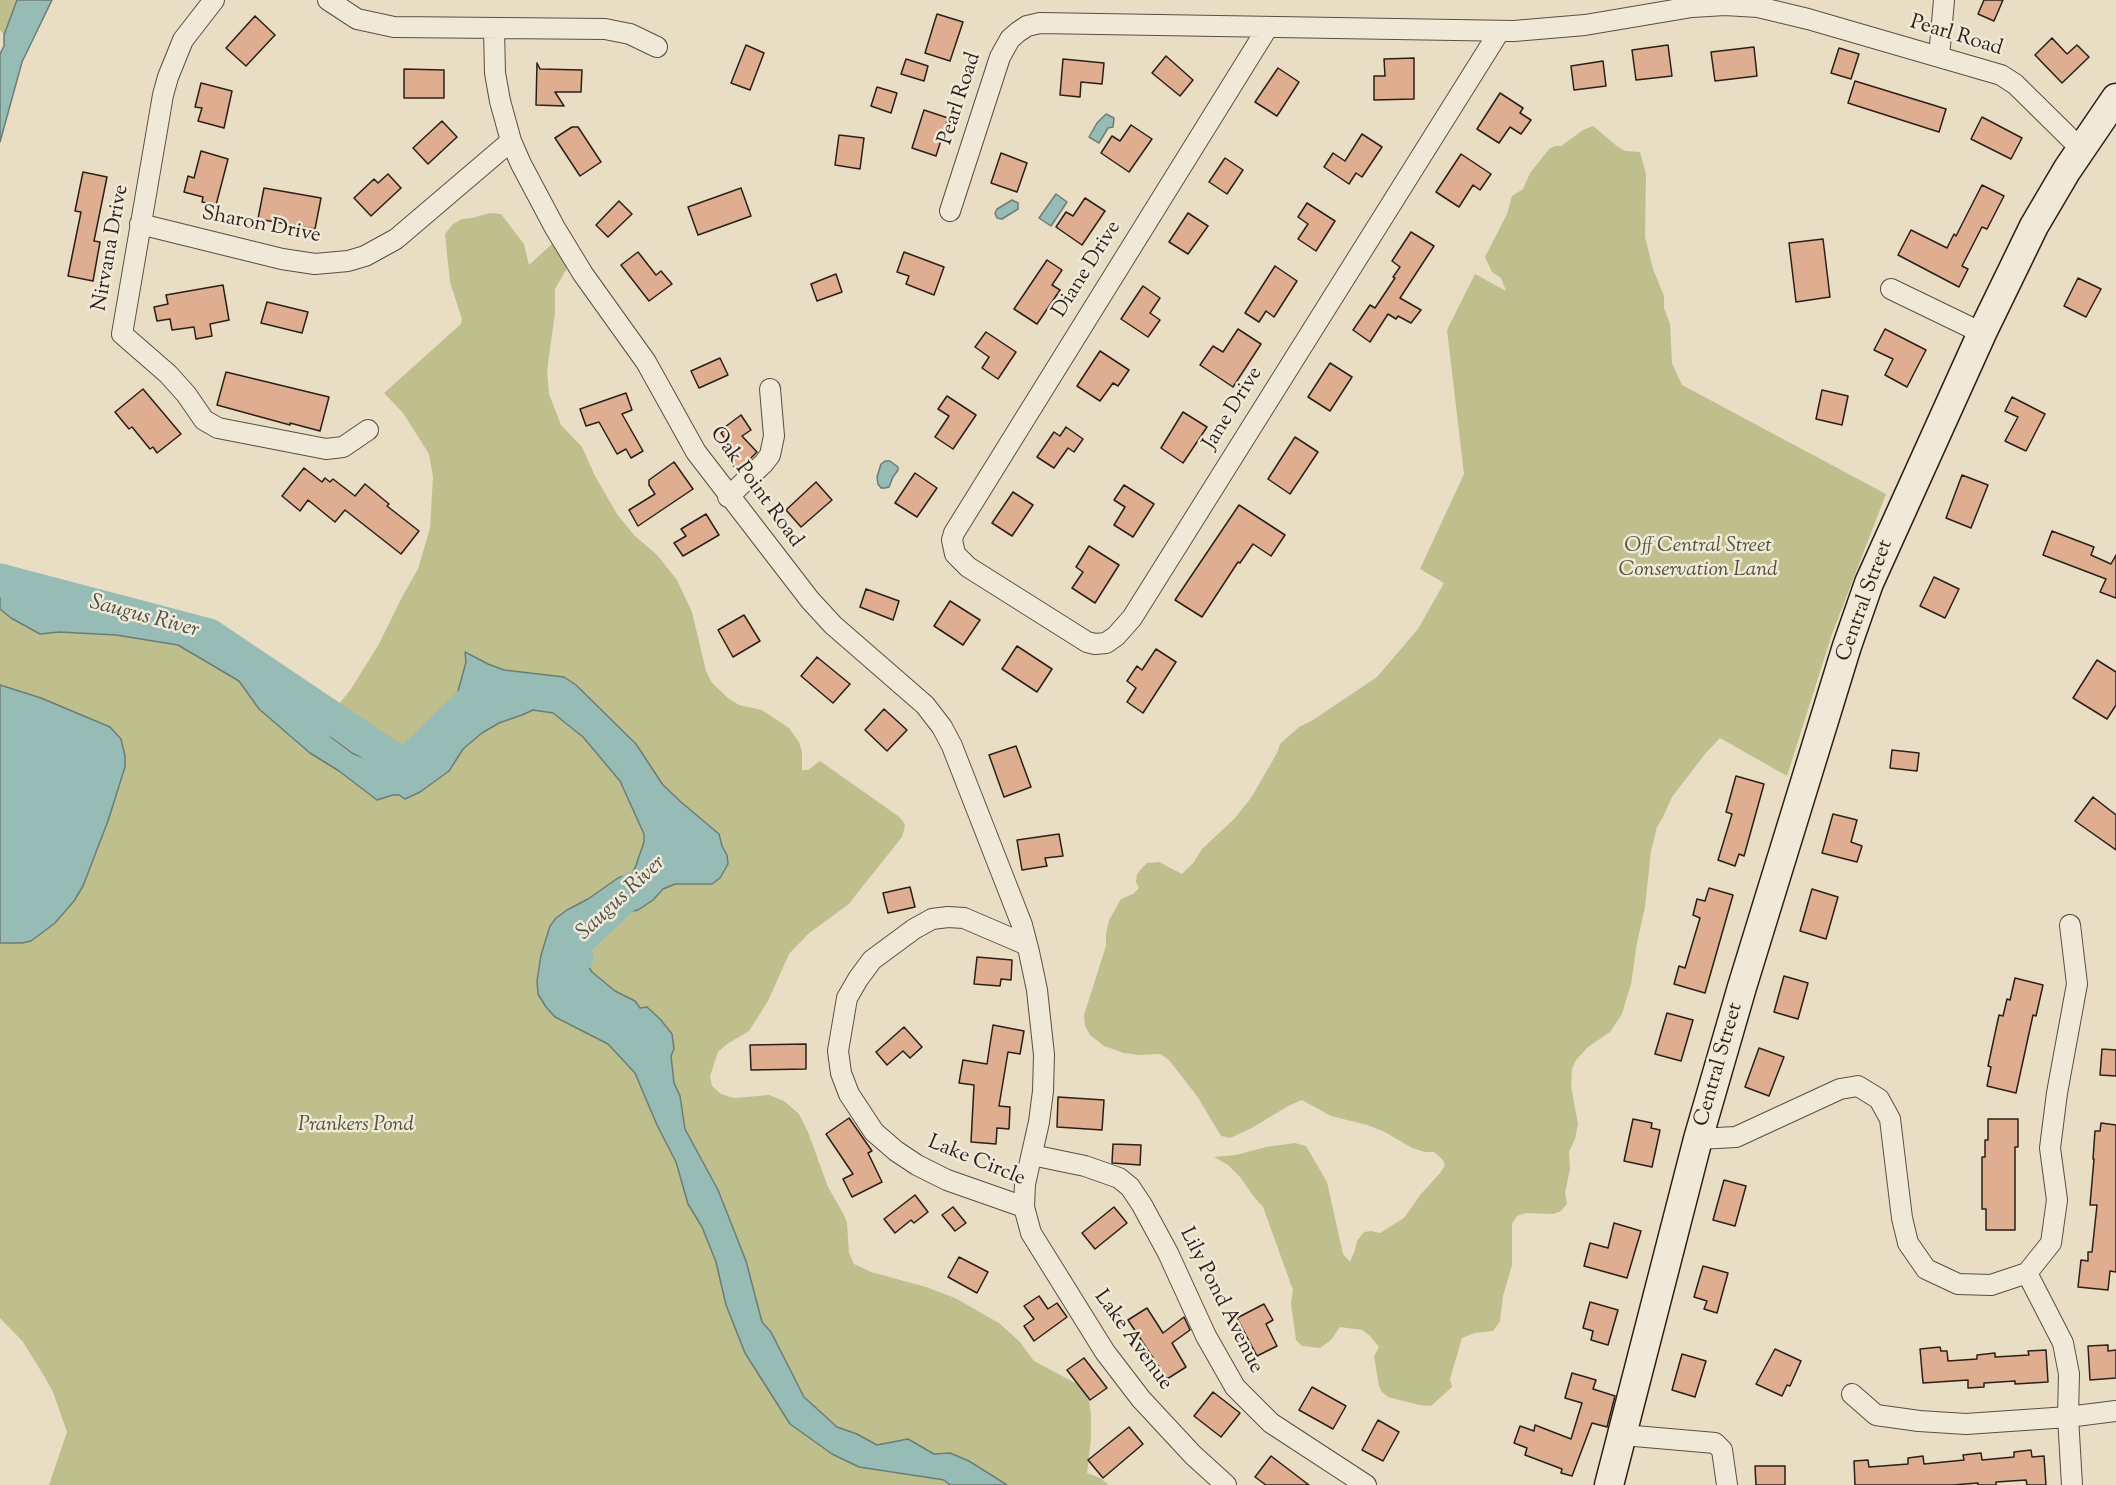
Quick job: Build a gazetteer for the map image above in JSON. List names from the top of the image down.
{
  "streets": {
    "street": [
      "Pearl Road",
      "Sharon Drive",
      "Nirvana Drive",
      "Diane Drive",
      "Jane Drive",
      "Oak Point Road",
      "Central Street",
      "Lake Circle",
      "Lily Pond Avenue",
      "Lake Avenue"
    ]
  },
  "crossings": [
    ["Pearl Road", "Diane Drive"],
    ["Pearl Road", "Jane Drive"],
    ["Pearl Road", "Central Street"],
    ["Sharon Drive", "Nirvana Drive"],
    ["Sharon Drive", "Oak Point Road"],
    ["Diane Drive", "Jane Drive"],
    ["Oak Point Road", "Lake Circle"],
    ["Lake Circle", "Lily Pond Avenue"],
    ["Lake Circle", "Lake Avenue"]
  ],
  "water": ["Saugus River"],
  "parks": ["Off Central Street Conservation Land", "Prankers Pond"]
}
